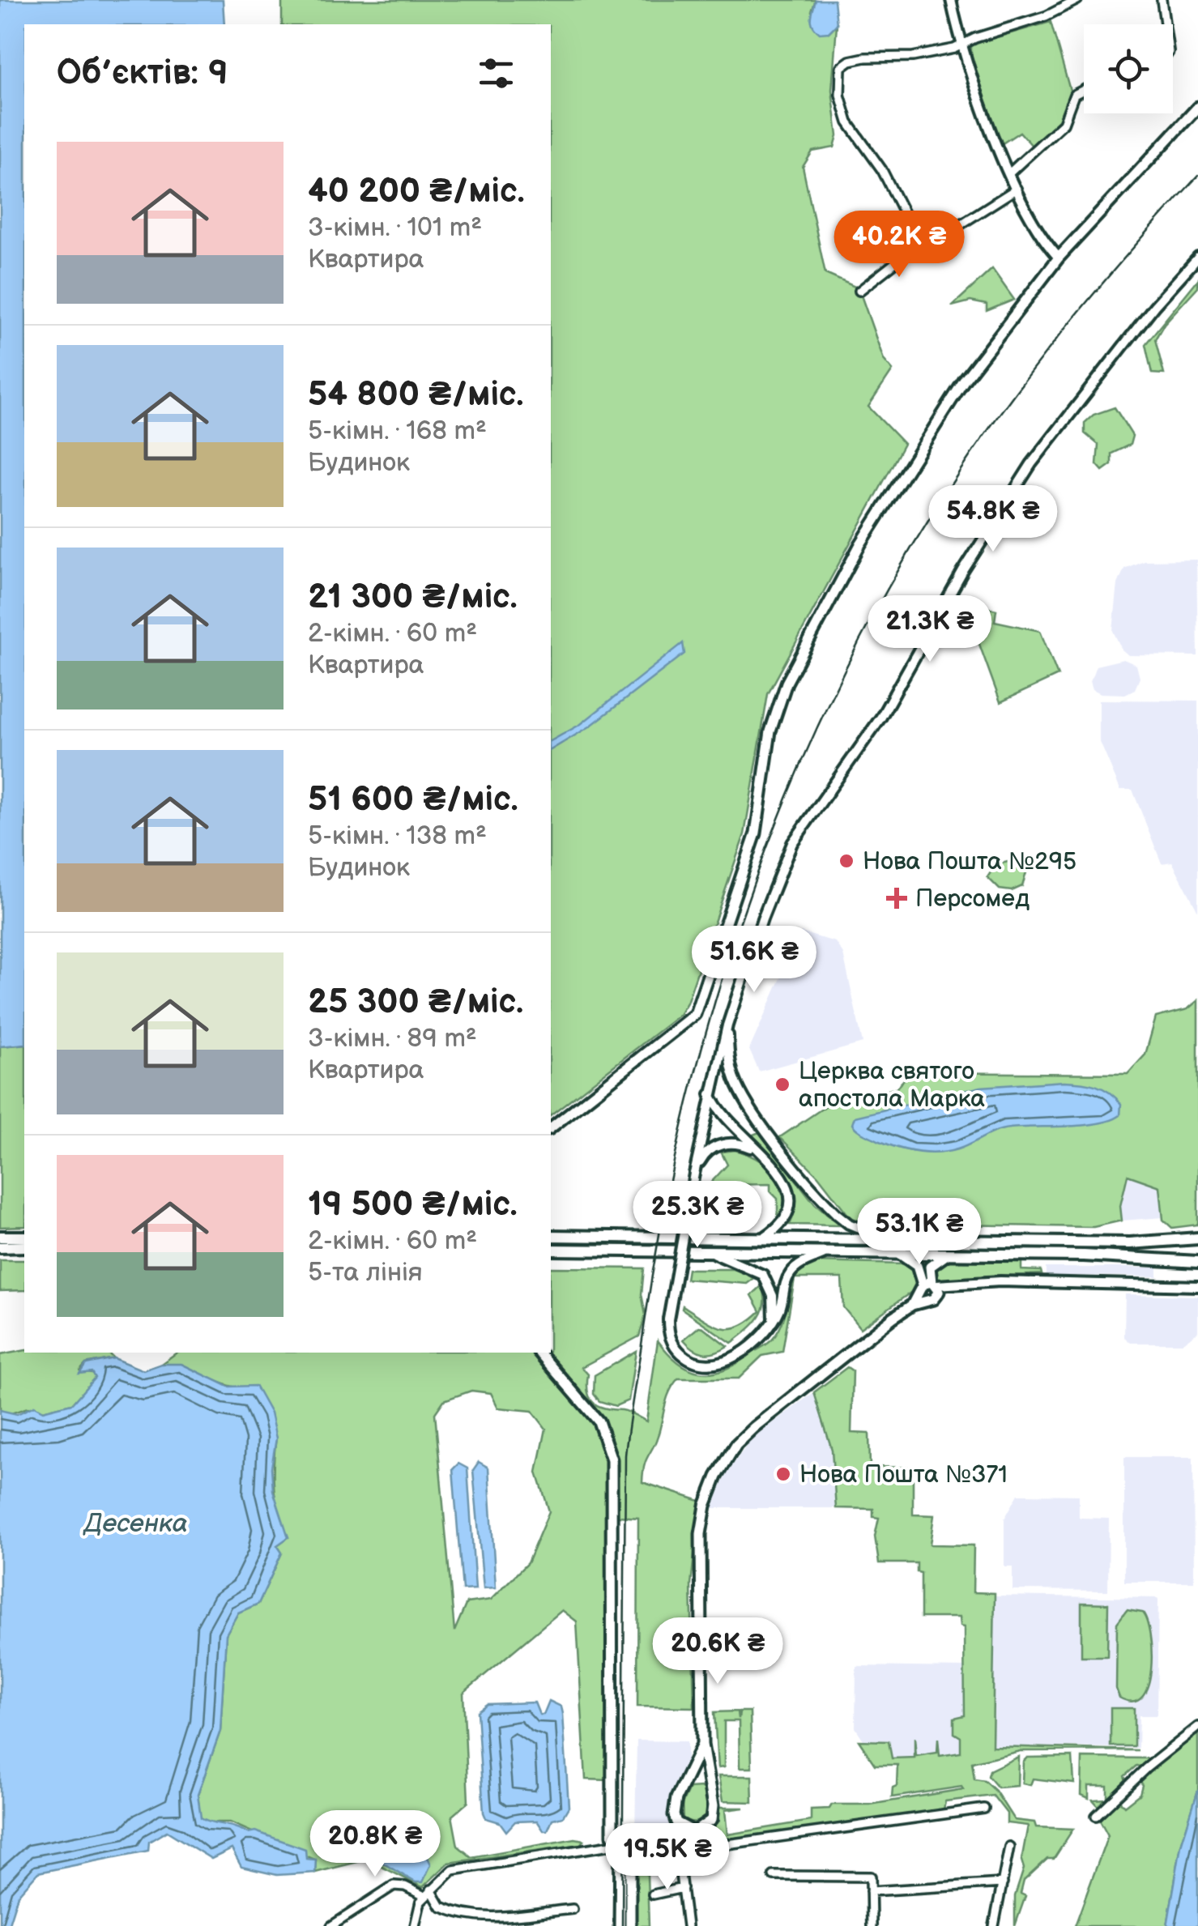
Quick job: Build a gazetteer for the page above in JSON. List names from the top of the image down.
{
  "water": ["Десенка"],
  "places": {
    "other": ["Нова Пошта №295", "Церква святого апостола Марка", "Нова Пошта №371"],
    "health": ["Персомед"]
  },
  "page": {
    "heading": "Об’єктів: 9",
    "list": [
      {
        "name": "40 200 ₴/міс.",
        "note": "3-кімн. · 101 m² · Квартира"
      },
      {
        "name": "54 800 ₴/міс.",
        "note": "5-кімн. · 168 m² · Будинок"
      },
      {
        "name": "21 300 ₴/міс.",
        "note": "2-кімн. · 60 m² · Квартира"
      },
      {
        "name": "51 600 ₴/міс.",
        "note": "5-кімн. · 138 m² · Будинок"
      },
      {
        "name": "25 300 ₴/міс.",
        "note": "3-кімн. · 89 m² · Квартира"
      },
      {
        "name": "19 500 ₴/міс.",
        "note": "2-кімн. · 60 m² · 5-та лінія"
      }
    ],
    "price": [
      "40.2K ₴",
      "54.8K ₴",
      "21.3K ₴",
      "51.6K ₴",
      "25.3K ₴",
      "53.1K ₴",
      "20.6K ₴",
      "20.8K ₴",
      "19.5K ₴"
    ]
  }
}
